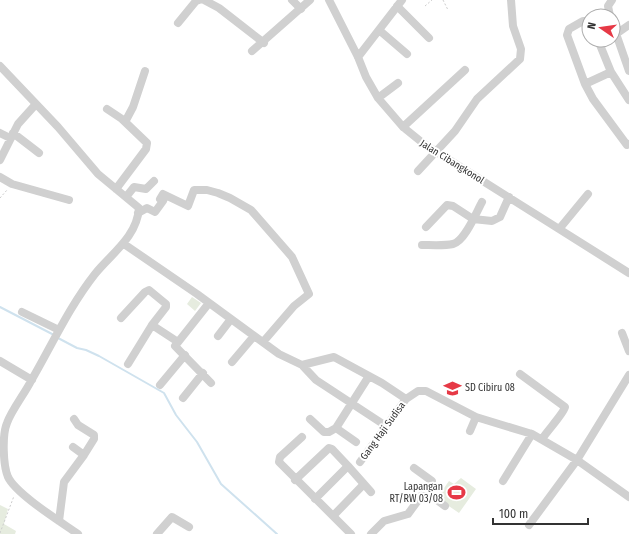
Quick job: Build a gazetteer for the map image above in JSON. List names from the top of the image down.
{
  "streets": {
    "street": ["Jalan Cibangkonol", "Gang Haji Sudisa"]
  },
  "places": {
    "school or university": ["SD Cibiru 08"],
    "sports": ["Lapangan RT/RW 03/08"]
  },
  "scale_bar": "100 m",
  "north": "left"
}
